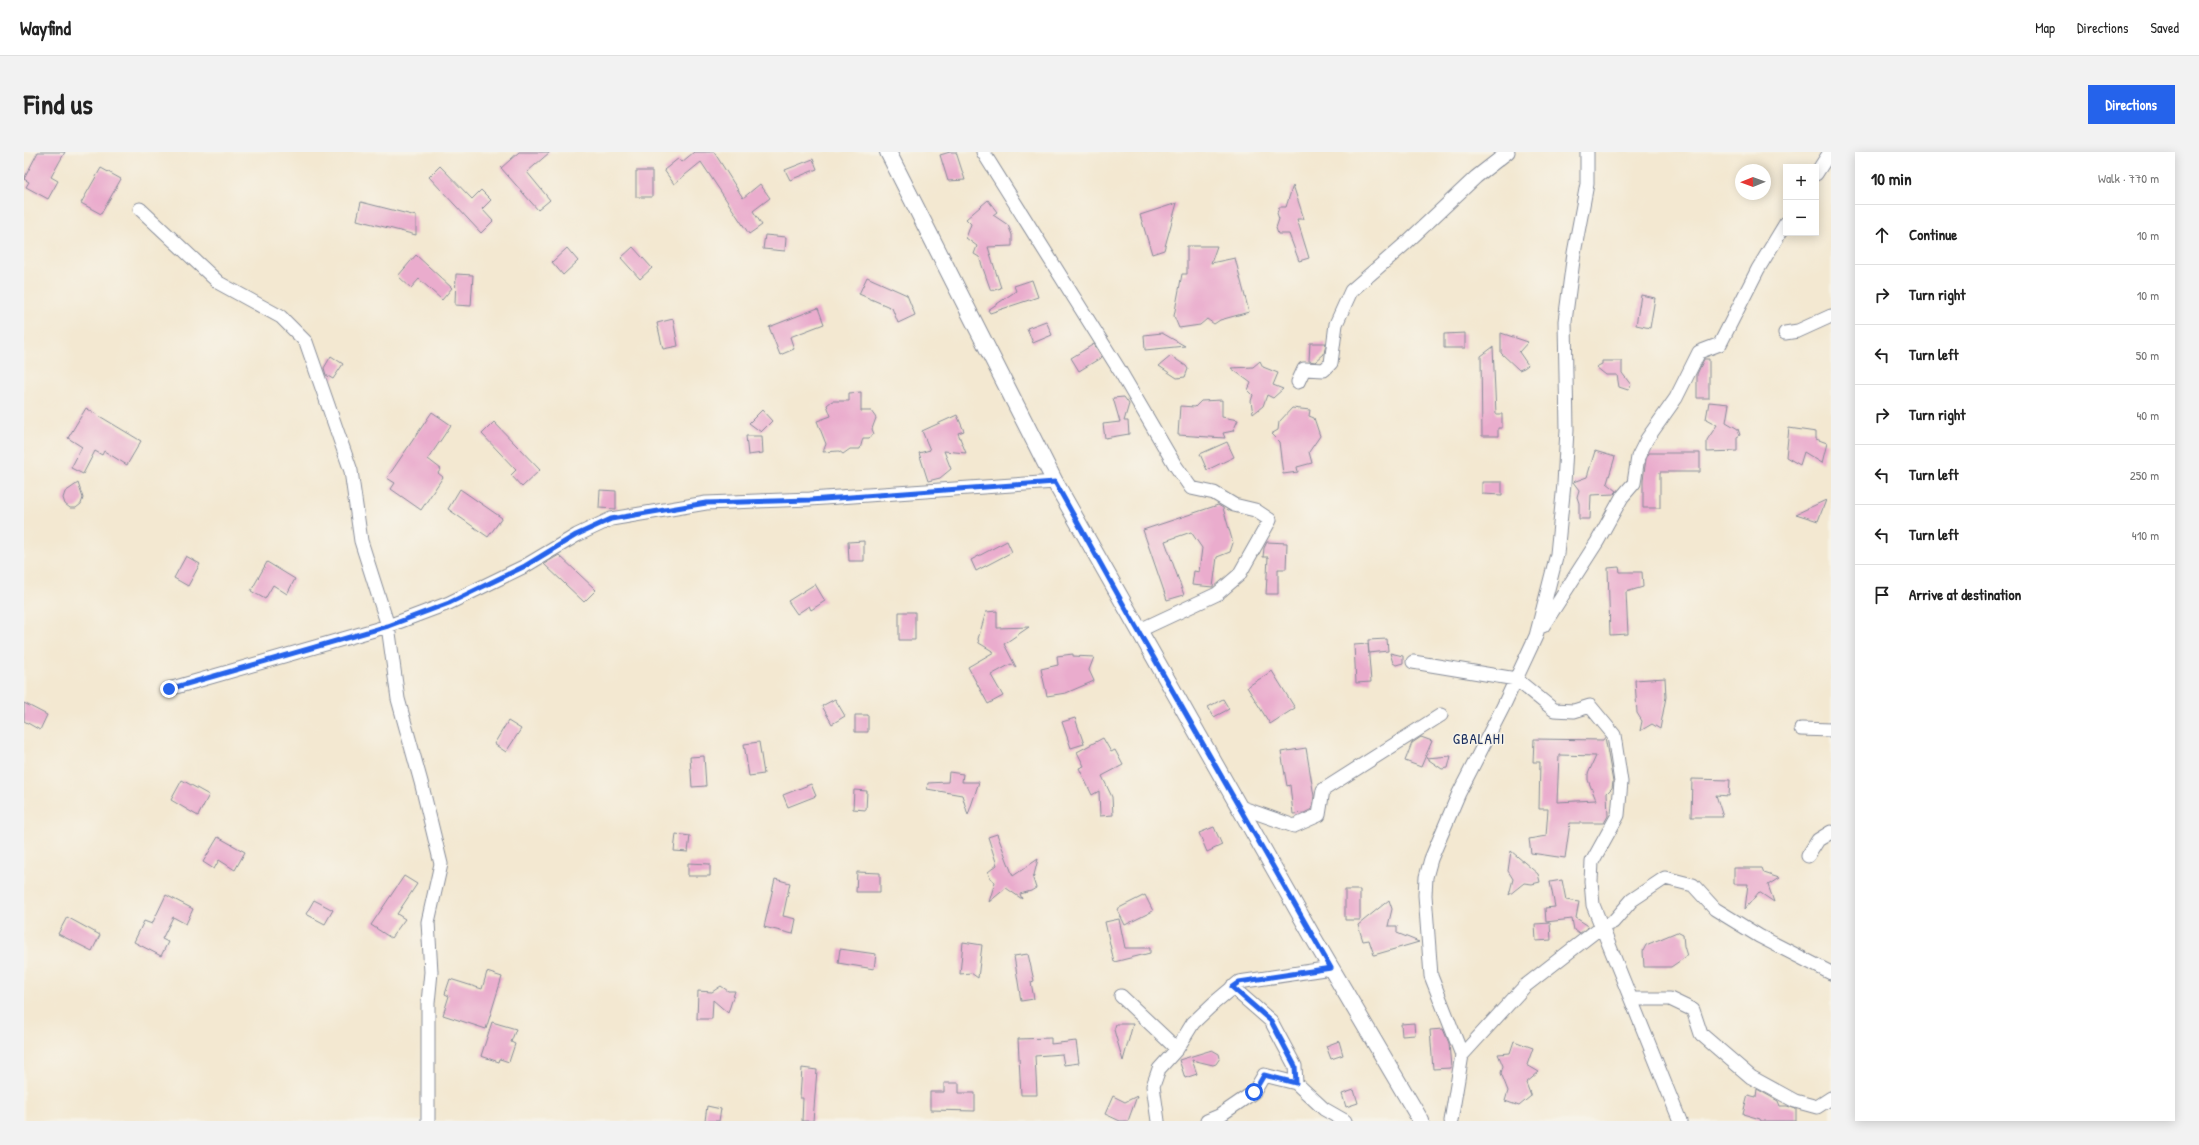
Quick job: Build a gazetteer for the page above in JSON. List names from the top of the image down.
{
  "districts": ["GBALAHI"],
  "north": "left",
  "page": {
    "header": "Wayfind",
    "nav": ["Map", "Directions", "Saved"],
    "title": "Find us",
    "buttons": "Directions",
    "heading": ["10 min", "Walk · 770 m"],
    "map_buttons": ["+", "−"],
    "list": [
      ["Continue", "10 m"],
      ["Turn right", "10 m"],
      ["Turn left", "50 m"],
      ["Turn right", "40 m"],
      ["Turn left", "250 m"],
      ["Turn left", "410 m"],
      "Arrive at destination"
    ]
  }
}
